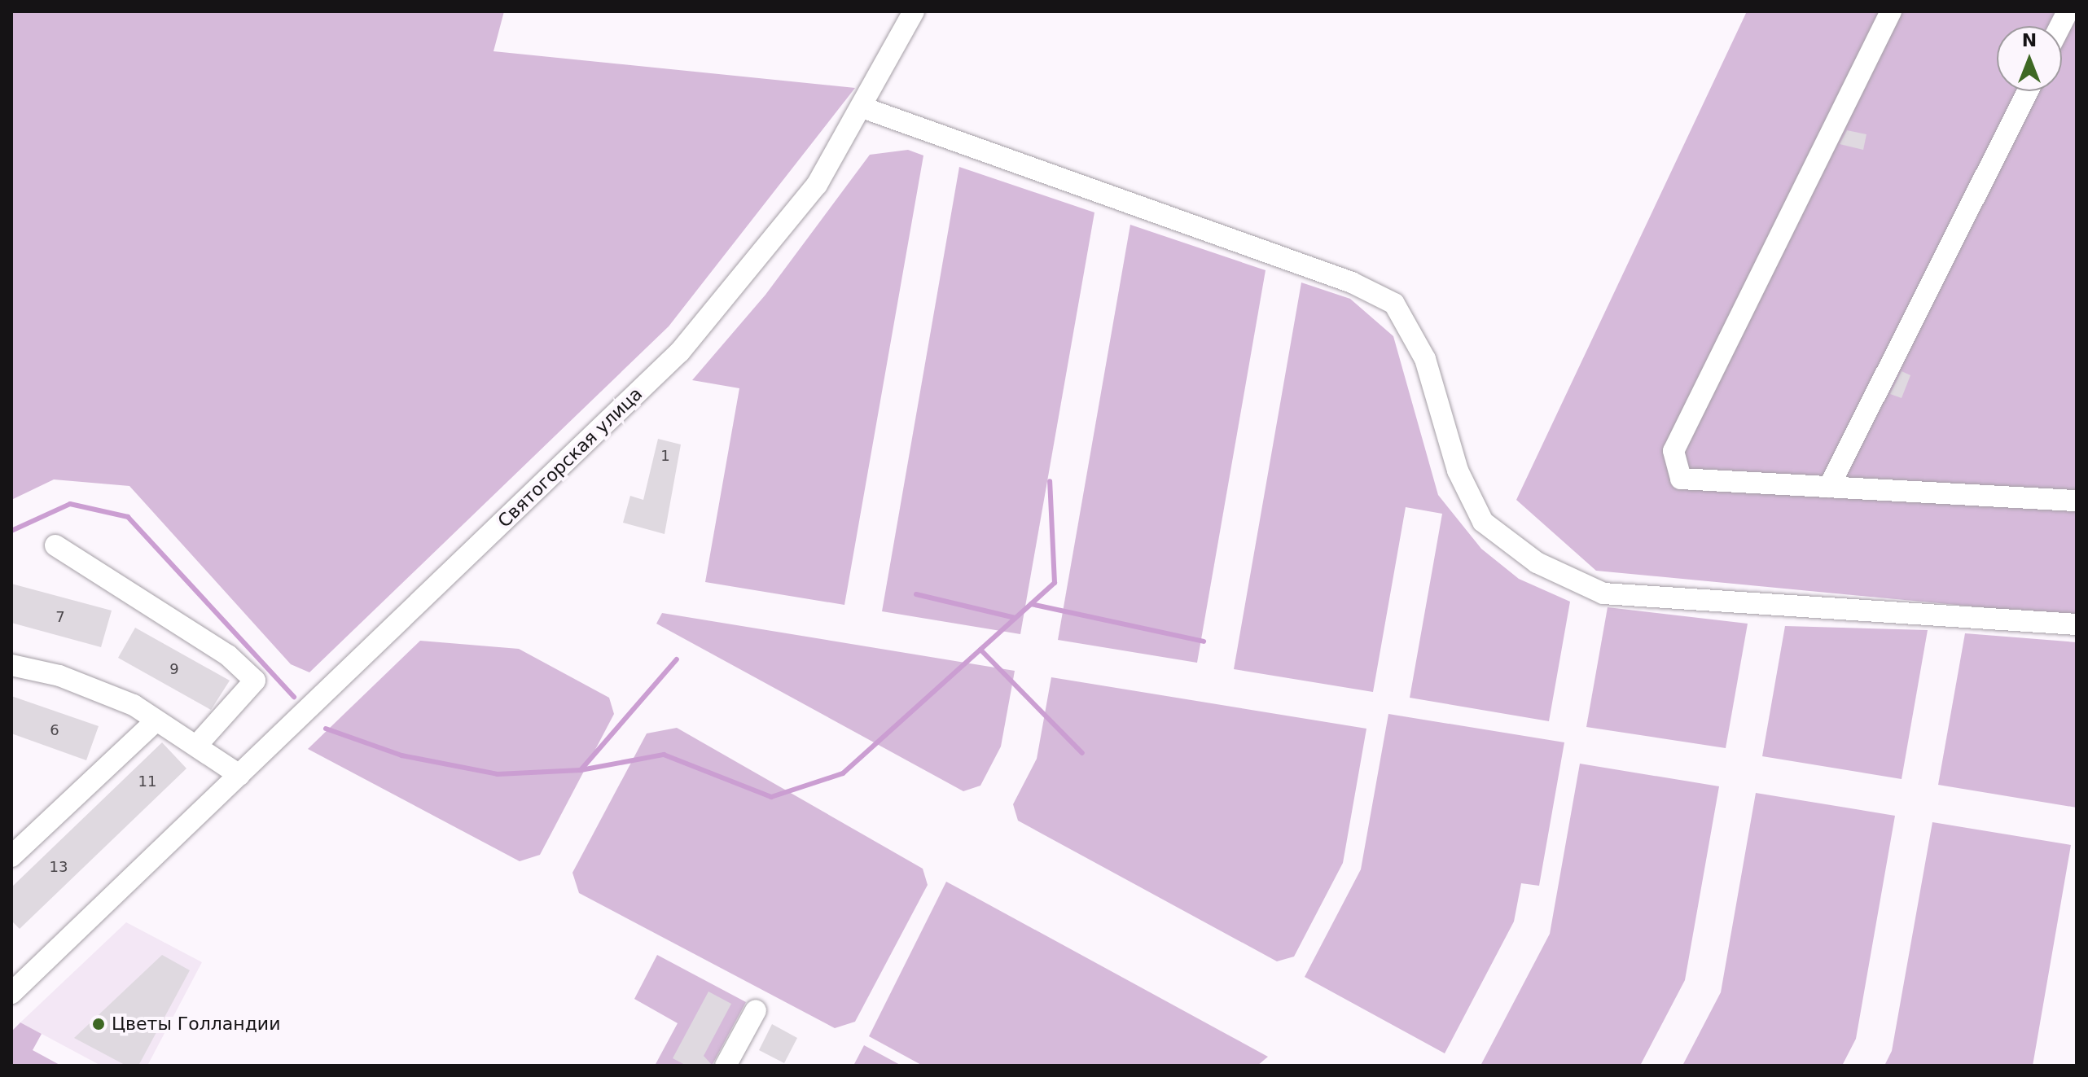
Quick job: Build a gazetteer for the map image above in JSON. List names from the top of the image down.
{
  "streets": {
    "street": ["Святогорская улица"]
  },
  "places": ["Цветы Голландии"],
  "house_numbers": [
    "1",
    "7",
    "9",
    "6",
    "11",
    "13"
  ],
  "north": "top"
}
